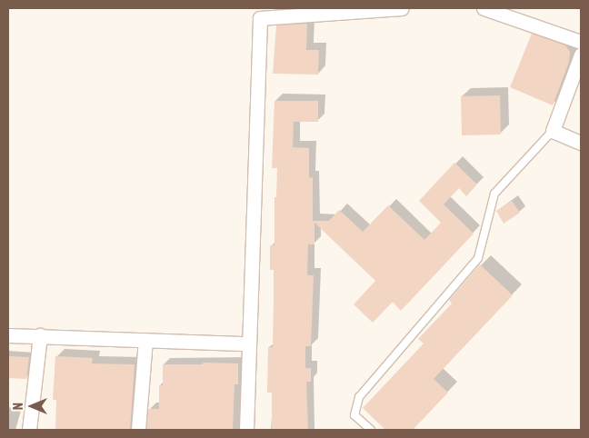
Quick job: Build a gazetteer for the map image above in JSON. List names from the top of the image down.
{
  "north": "left"
}
